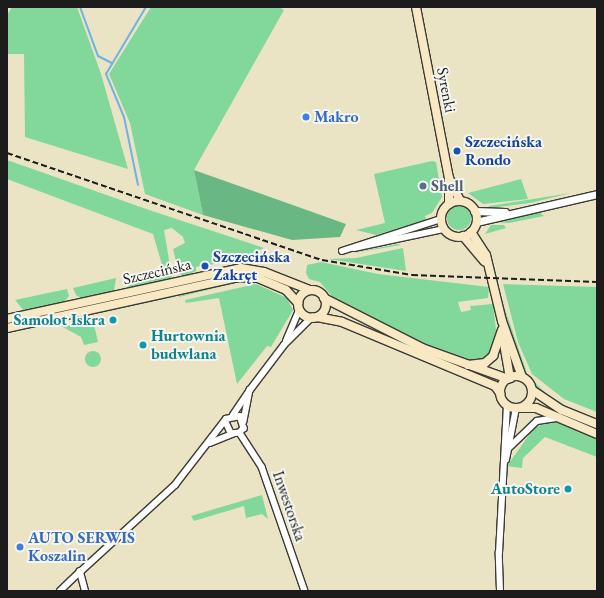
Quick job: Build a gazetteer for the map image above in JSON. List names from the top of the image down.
{
  "streets": {
    "main road": ["Syrenki", "Szczecińska"],
    "street": ["Inwestorska"]
  },
  "places": [
    "Makro",
    "Szczecińska Rondo",
    "Shell",
    "Szczecińska Zakręt",
    "Samolot Iskra",
    "Hurtownia budwlana",
    "AutoStore",
    "AUTO SERWIS Koszalin"
  ]
}
